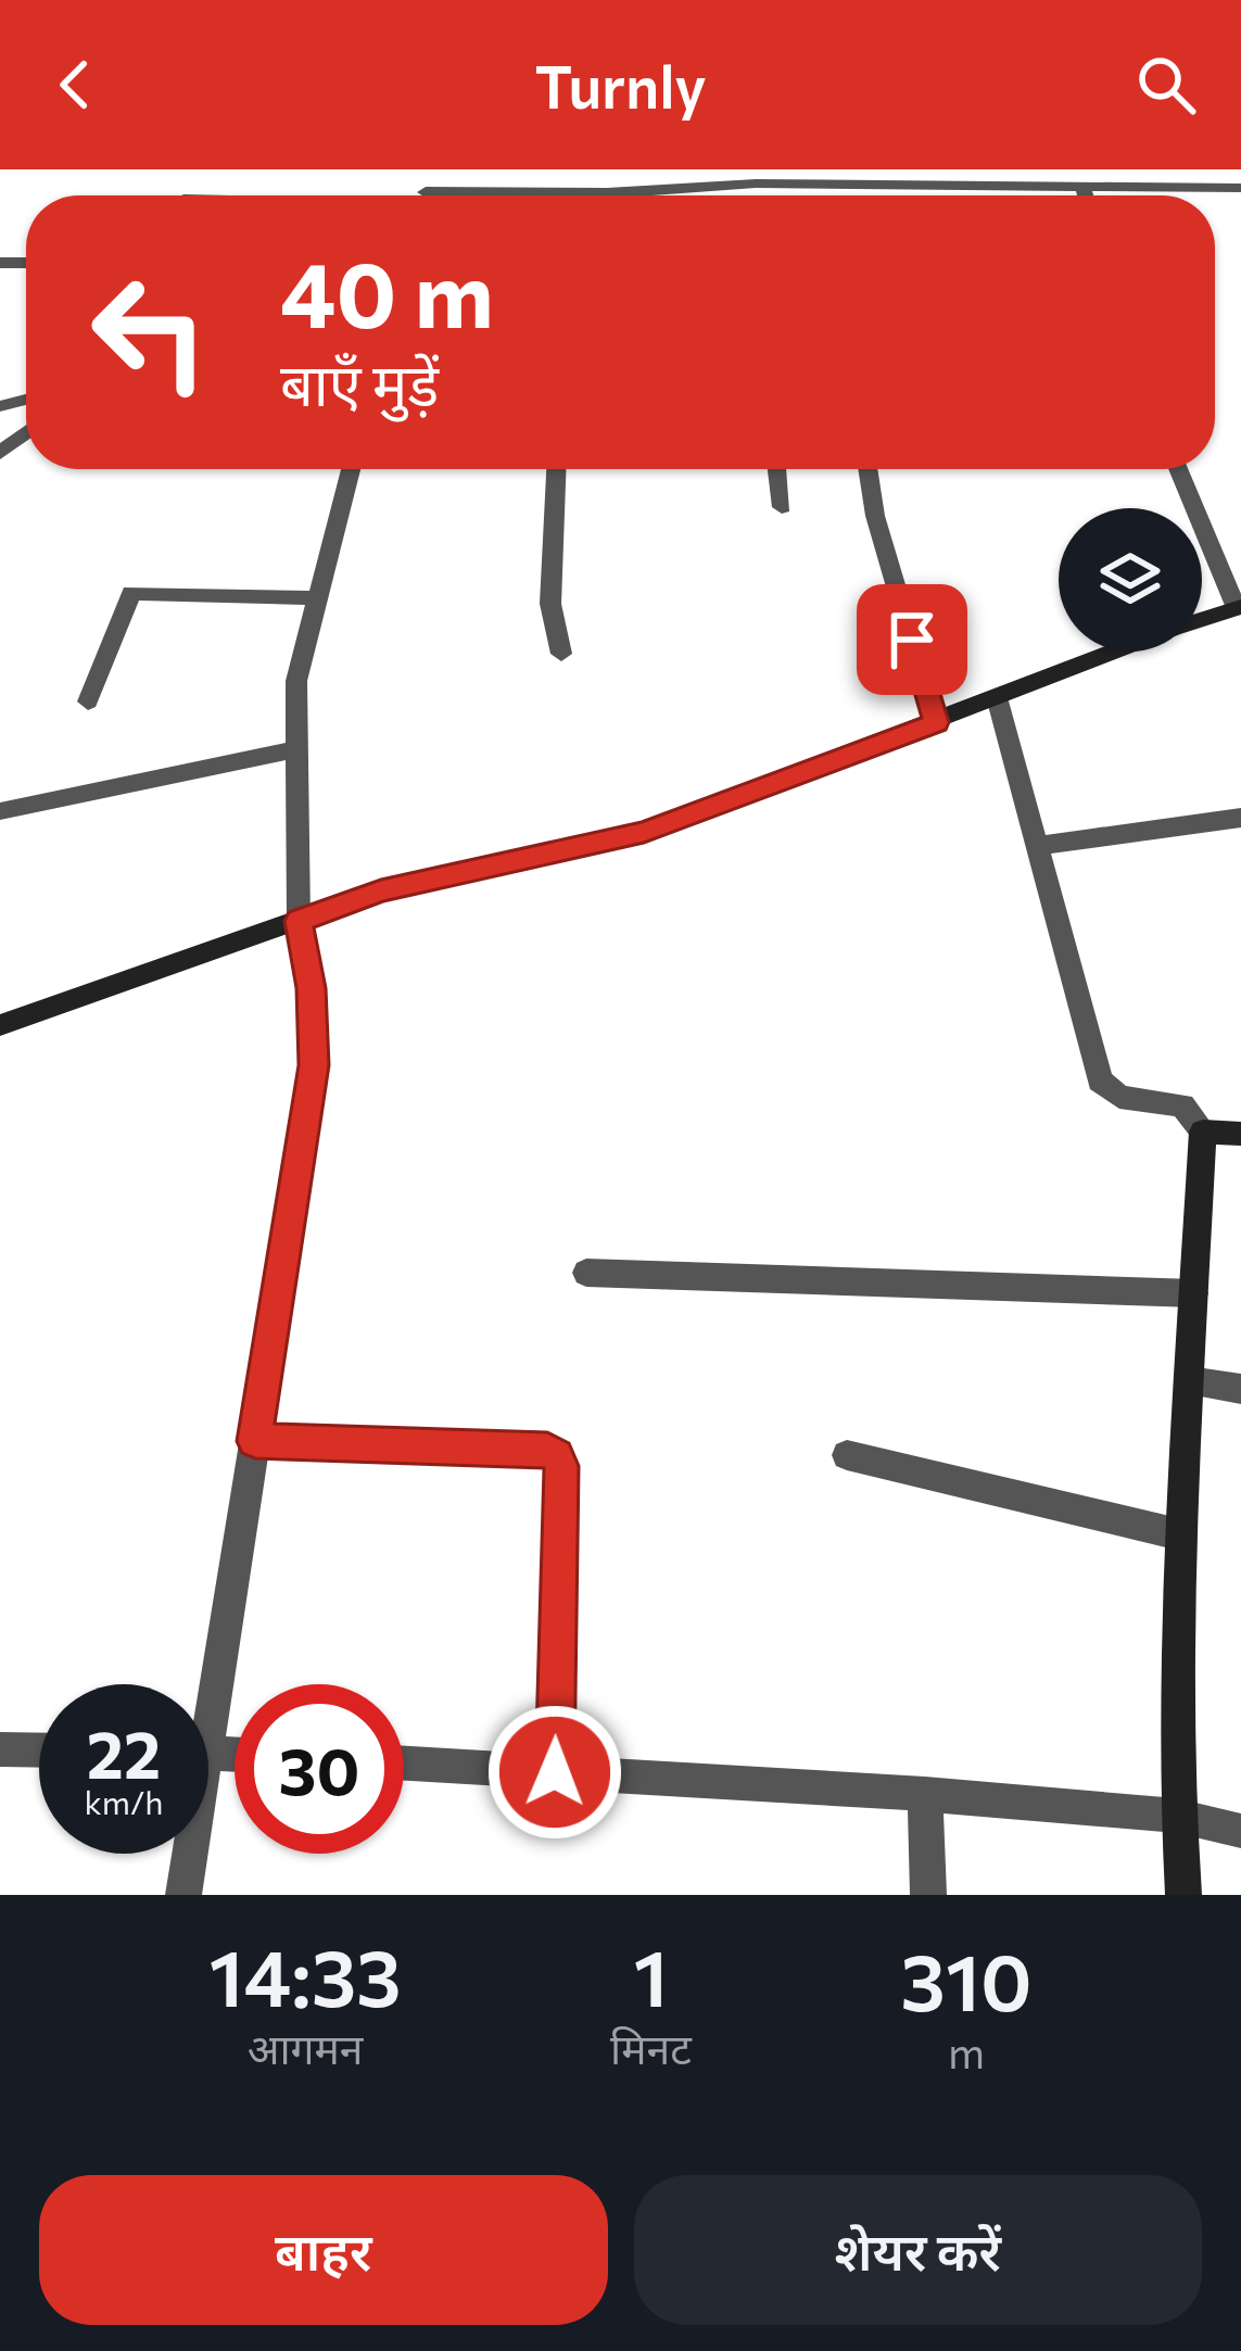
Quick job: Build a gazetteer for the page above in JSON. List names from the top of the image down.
{
  "page": {
    "header": "Turnly",
    "turn": ["40 m", "बाएँ मुड़ें"],
    "speed": "22 km/h",
    "limit": "30",
    "eta": [
      "14:33",
      "आगमन",
      "1",
      "मिनट",
      "310",
      "m"
    ],
    "buttons": ["बाहर", "शेयर करें"]
  }
}
